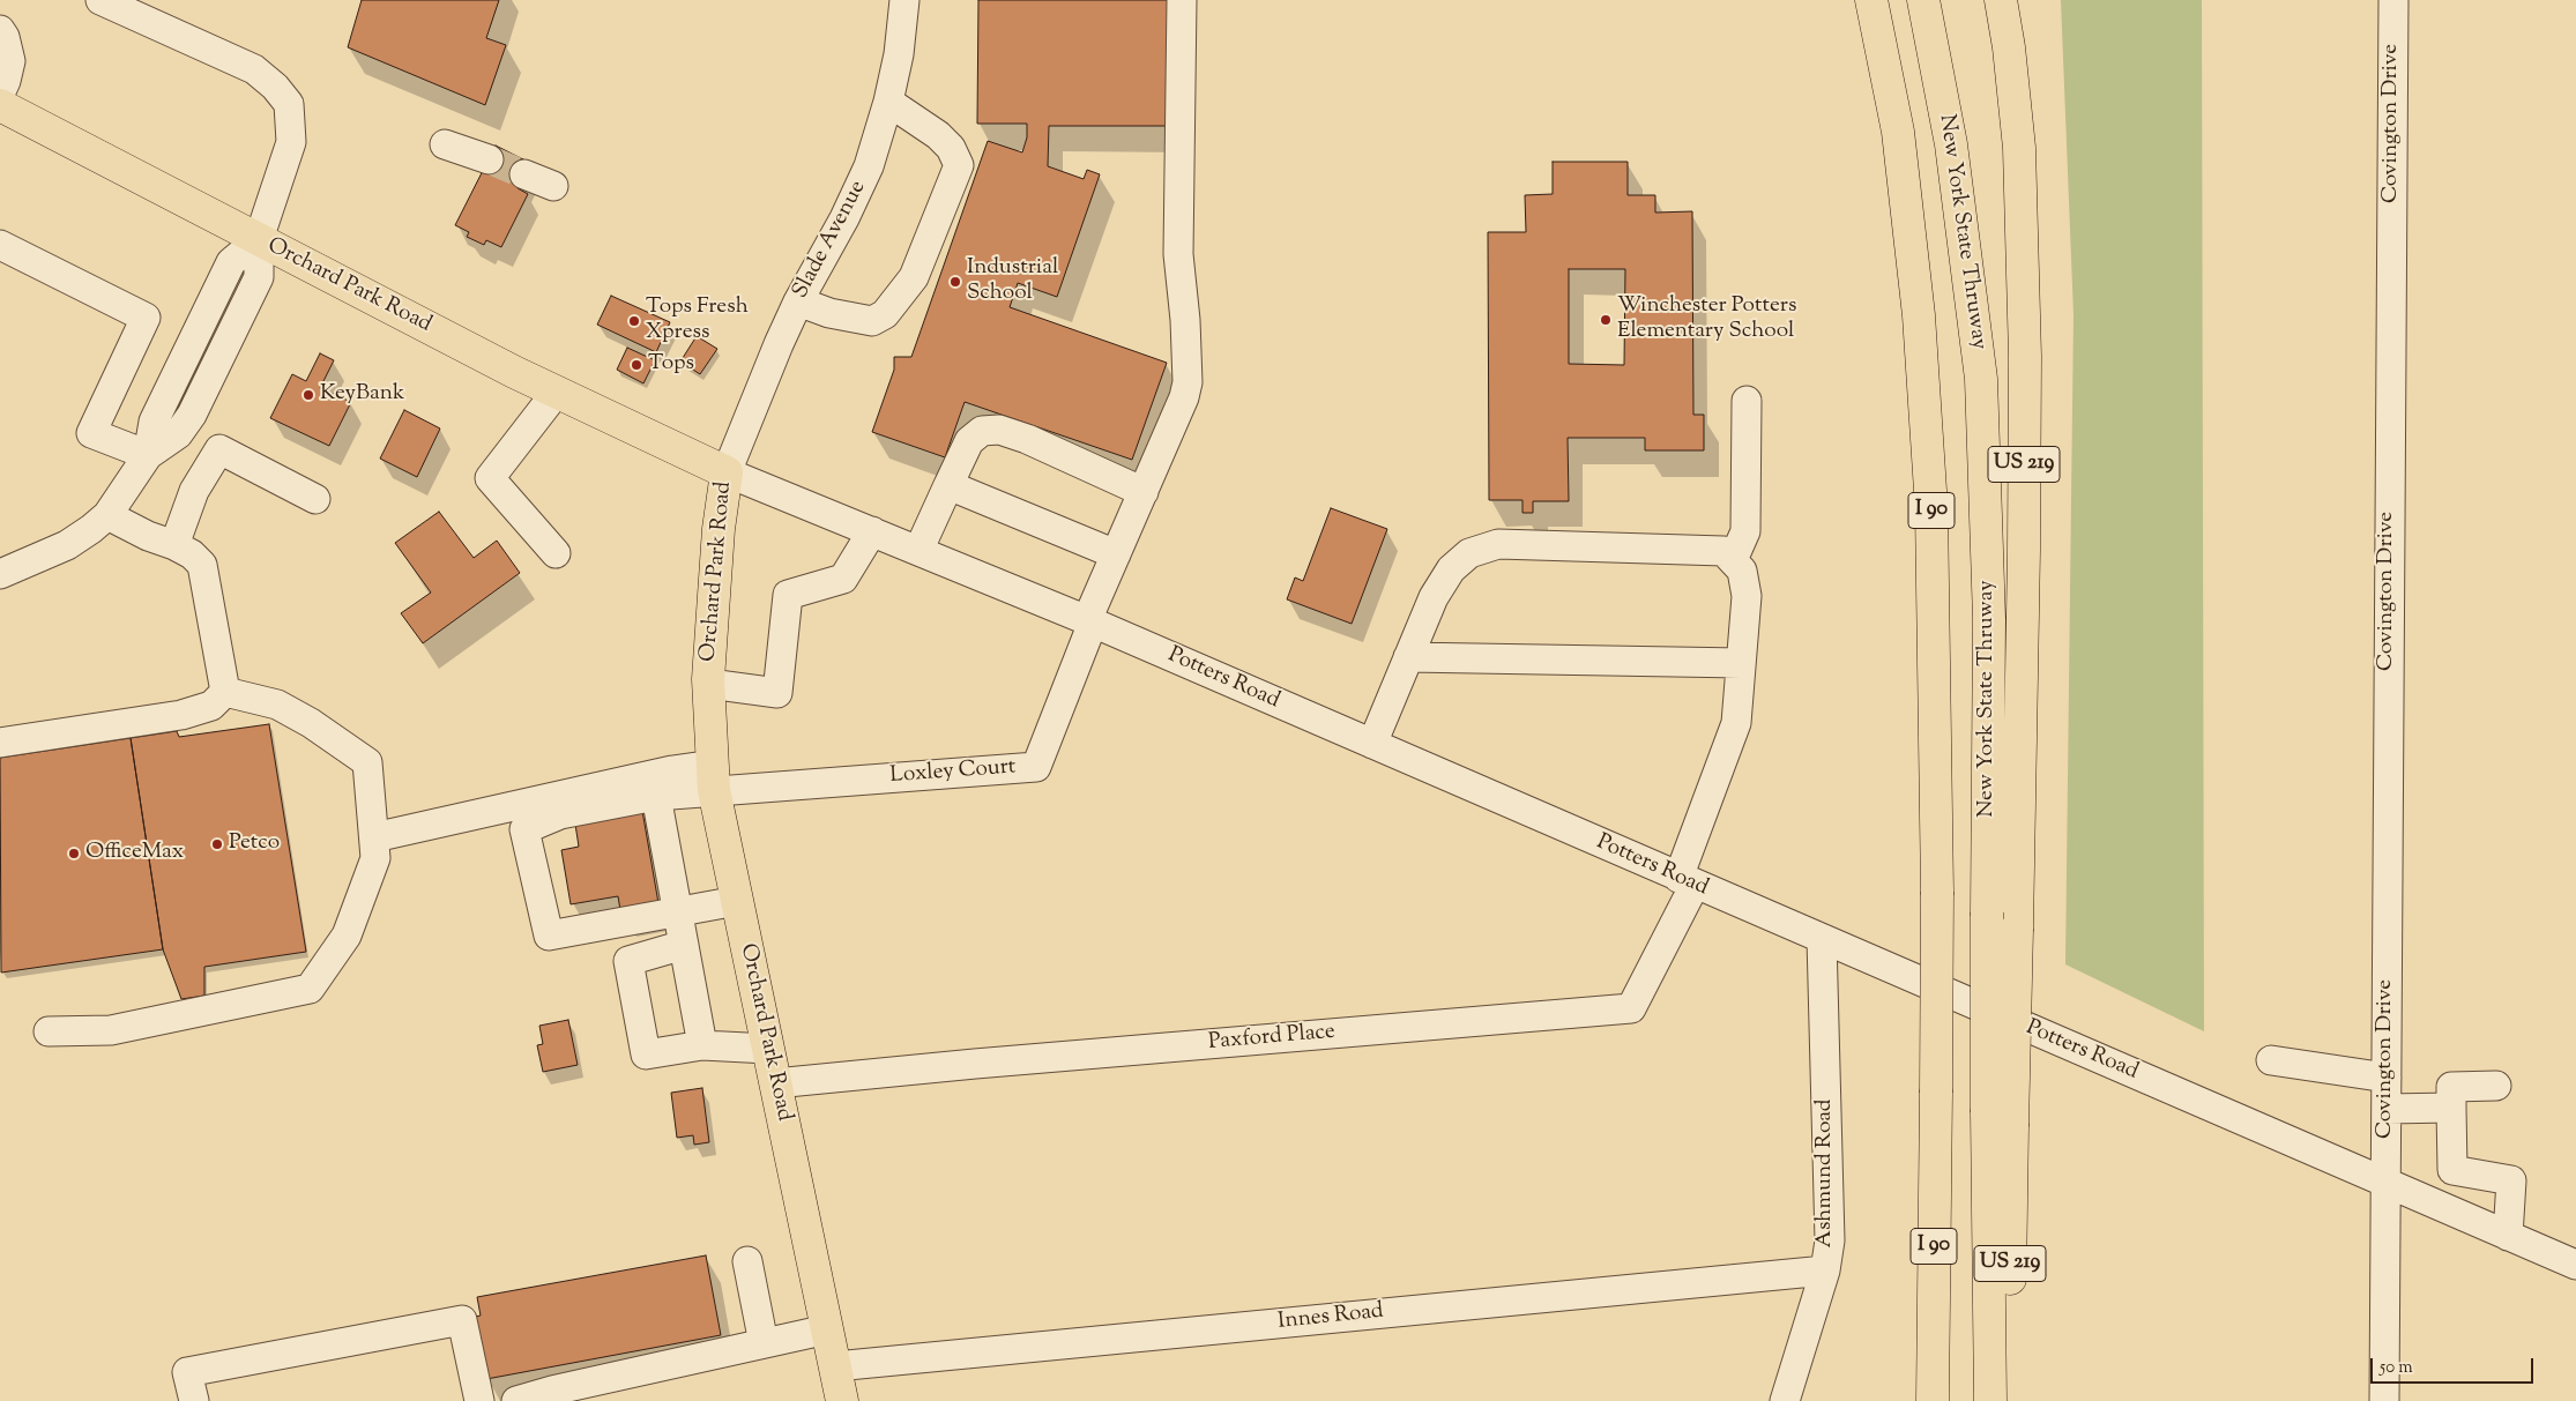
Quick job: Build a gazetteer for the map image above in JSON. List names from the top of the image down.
{
  "streets": {
    "main road": [
      "New York State Thruway",
      "Orchard Park Road",
      "US 219",
      "I 90"
    ],
    "street": [
      "Covington Drive",
      "Slade Avenue",
      "Potters Road",
      "Loxley Court",
      "Paxford Place",
      "Ashmund Road",
      "Innes Road"
    ]
  },
  "crossings": [
    ["Covington Drive", "Potters Road"],
    ["New York State Thruway", "US 219"],
    ["Slade Avenue", "Orchard Park Road"],
    ["Slade Avenue", "Potters Road"],
    ["Orchard Park Road", "Potters Road"],
    ["Orchard Park Road", "Loxley Court"],
    ["Orchard Park Road", "Paxford Place"],
    ["Orchard Park Road", "Innes Road"],
    ["Potters Road", "Loxley Court"],
    ["Potters Road", "Paxford Place"],
    ["Potters Road", "Ashmund Road"],
    ["Ashmund Road", "Innes Road"]
  ],
  "places": [
    "Industrial School",
    "Winchester Potters Elementary School",
    "Tops Fresh Xpress",
    "Tops",
    "KeyBank",
    "Petco",
    "OfficeMax"
  ],
  "scale_bar": "50 m"
}
